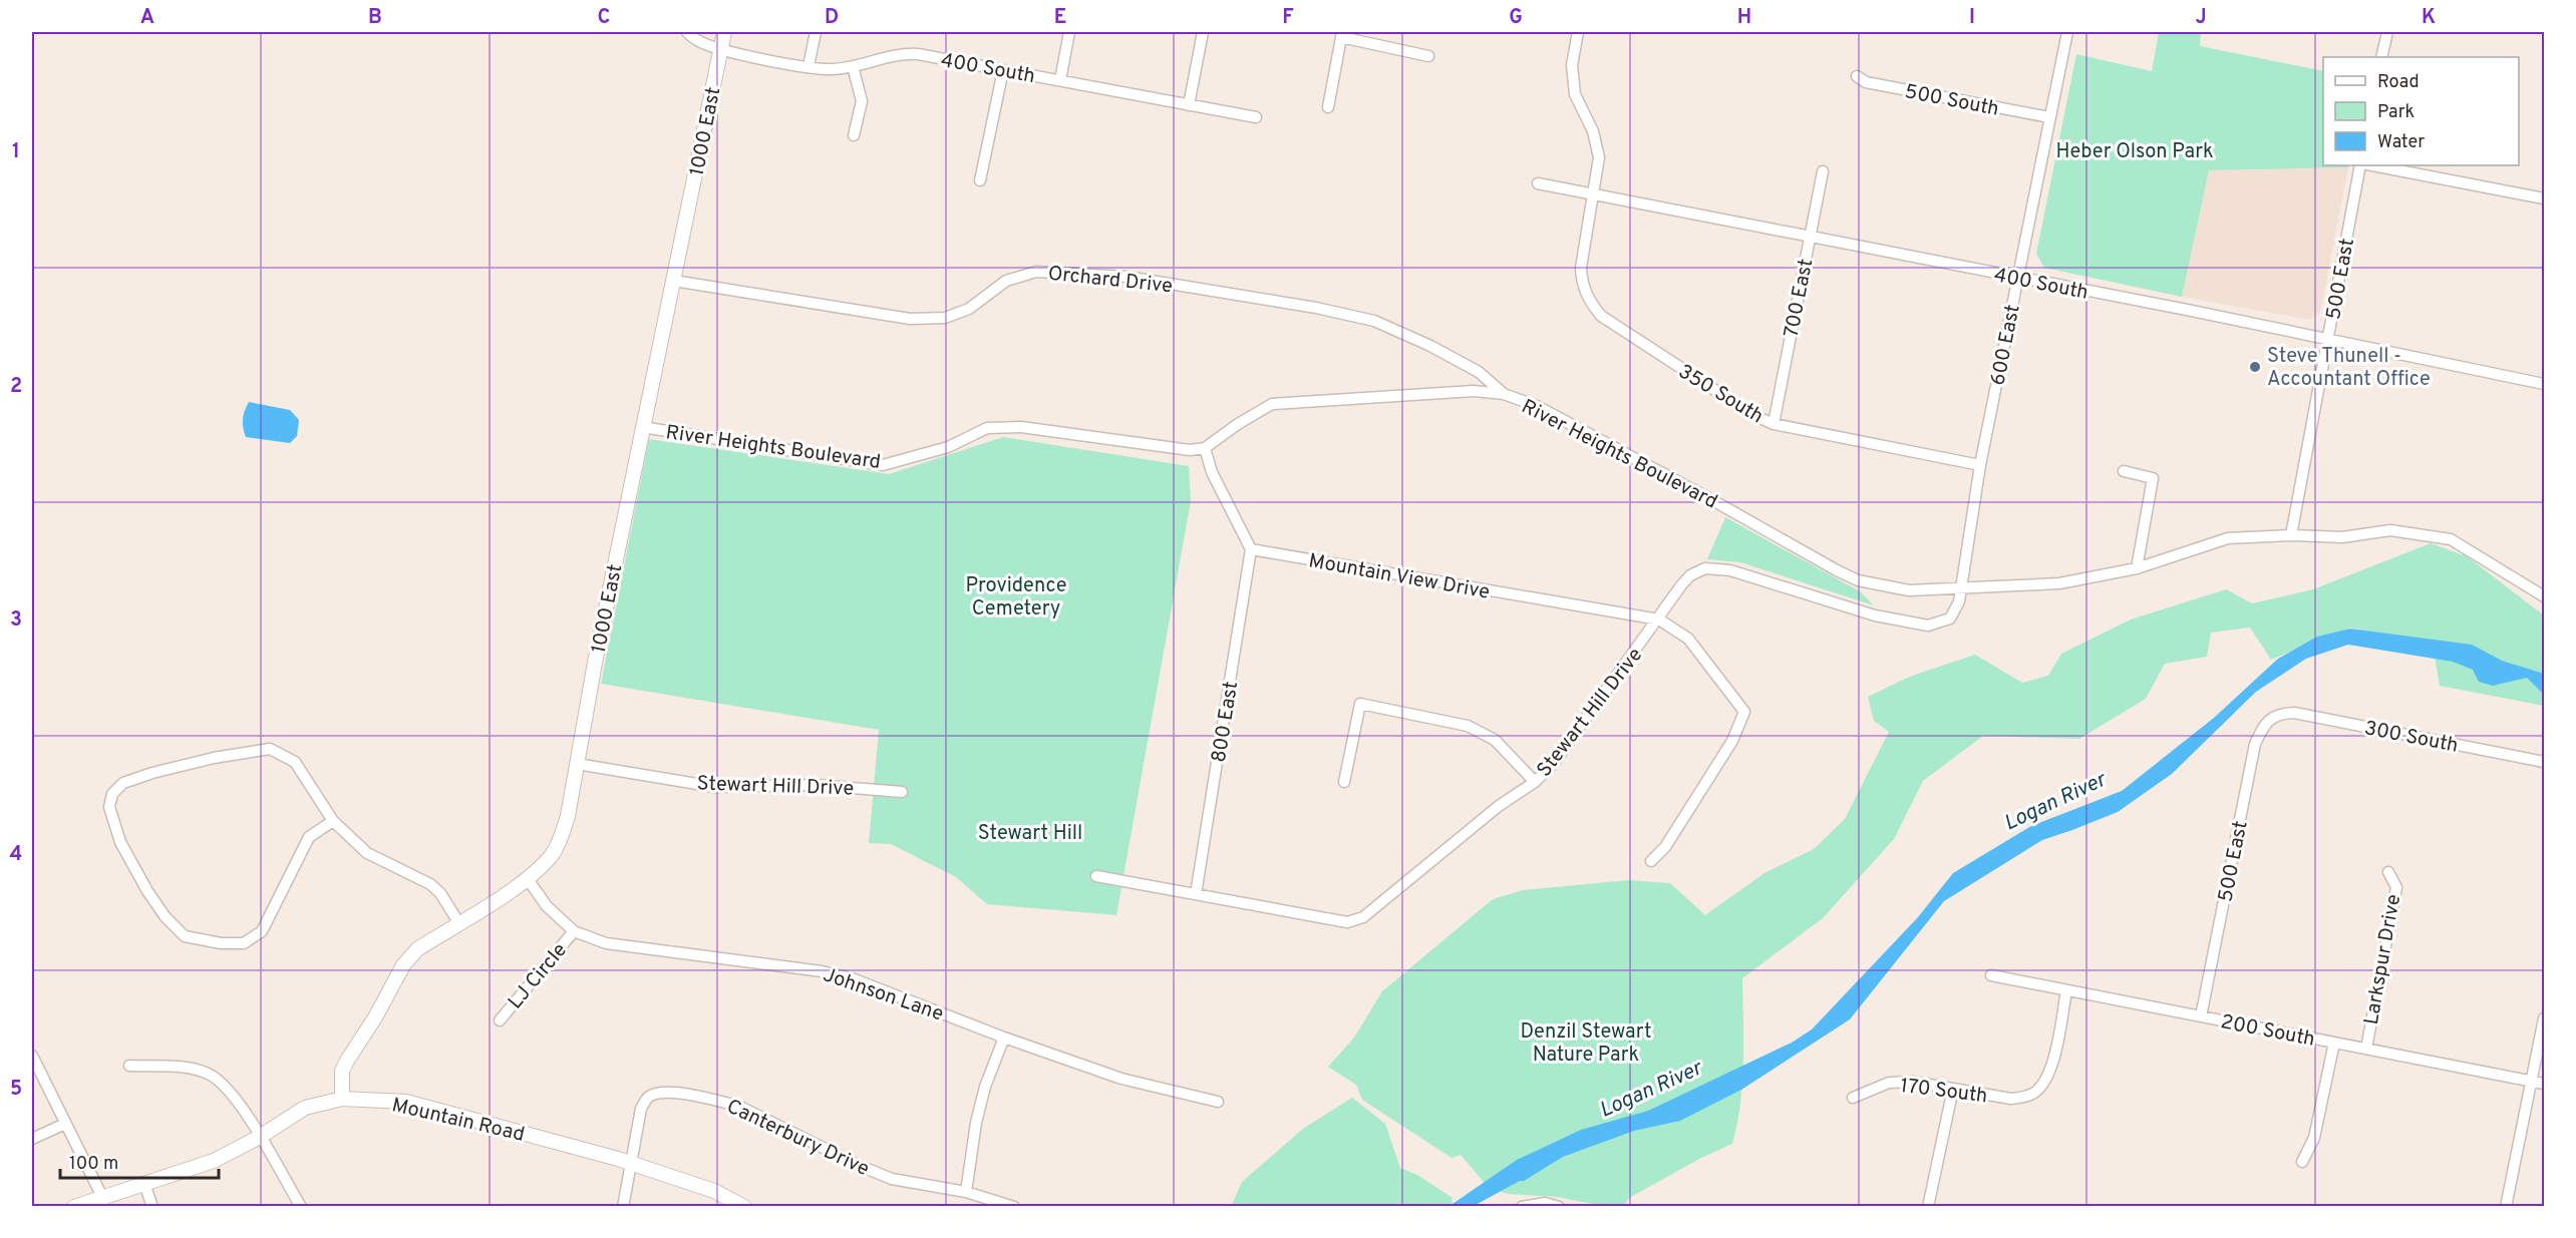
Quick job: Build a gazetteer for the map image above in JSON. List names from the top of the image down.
{
  "streets": {
    "street": [
      "400 South",
      "500 South",
      "1000 East",
      "Orchard Drive",
      "500 East",
      "700 East",
      "600 East",
      "350 South",
      "River Heights Boulevard",
      "Mountain View Drive",
      "Stewart Hill Drive",
      "800 East",
      "300 South",
      "Larkspur Drive",
      "LJ Circle",
      "Johnson Lane",
      "200 South",
      "170 South",
      "Mountain Road",
      "Canterbury Drive"
    ]
  },
  "crossings": [
    ["400 South", "1000 East"],
    ["400 South", "500 East"],
    ["400 South", "700 East"],
    ["400 South", "600 East"],
    ["400 South", "350 South"],
    ["500 South", "600 East"],
    ["1000 East", "Orchard Drive"],
    ["1000 East", "River Heights Boulevard"],
    ["1000 East", "Stewart Hill Drive"],
    ["1000 East", "Johnson Lane"],
    ["1000 East", "Mountain Road"],
    ["Orchard Drive", "River Heights Boulevard"],
    ["500 East", "River Heights Boulevard"],
    ["500 East", "300 South"],
    ["500 East", "200 South"],
    ["700 East", "350 South"],
    ["600 East", "350 South"],
    ["600 East", "River Heights Boulevard"],
    ["600 East", "Stewart Hill Drive"],
    ["River Heights Boulevard", "Stewart Hill Drive"],
    ["Mountain View Drive", "Stewart Hill Drive"],
    ["Mountain View Drive", "800 East"],
    ["Stewart Hill Drive", "800 East"],
    ["Larkspur Drive", "200 South"],
    ["LJ Circle", "Johnson Lane"],
    ["200 South", "170 South"],
    ["Mountain Road", "Canterbury Drive"]
  ],
  "water": ["Logan River"],
  "parks": [
    "Heber Olson Park",
    "Providence Cemetery",
    "Stewart Hill",
    "Denzil Stewart Nature Park"
  ],
  "places": ["Steve Thunell - Accountant Office"],
  "legend": ["Road", "Park", "Water"],
  "scale_bar": "100 m",
  "grid": {
    "columns": [
      "A",
      "B",
      "C",
      "D",
      "E",
      "F",
      "G",
      "H",
      "I",
      "J",
      "K"
    ],
    "rows": [
      "1",
      "2",
      "3",
      "4",
      "5"
    ]
  }
}
